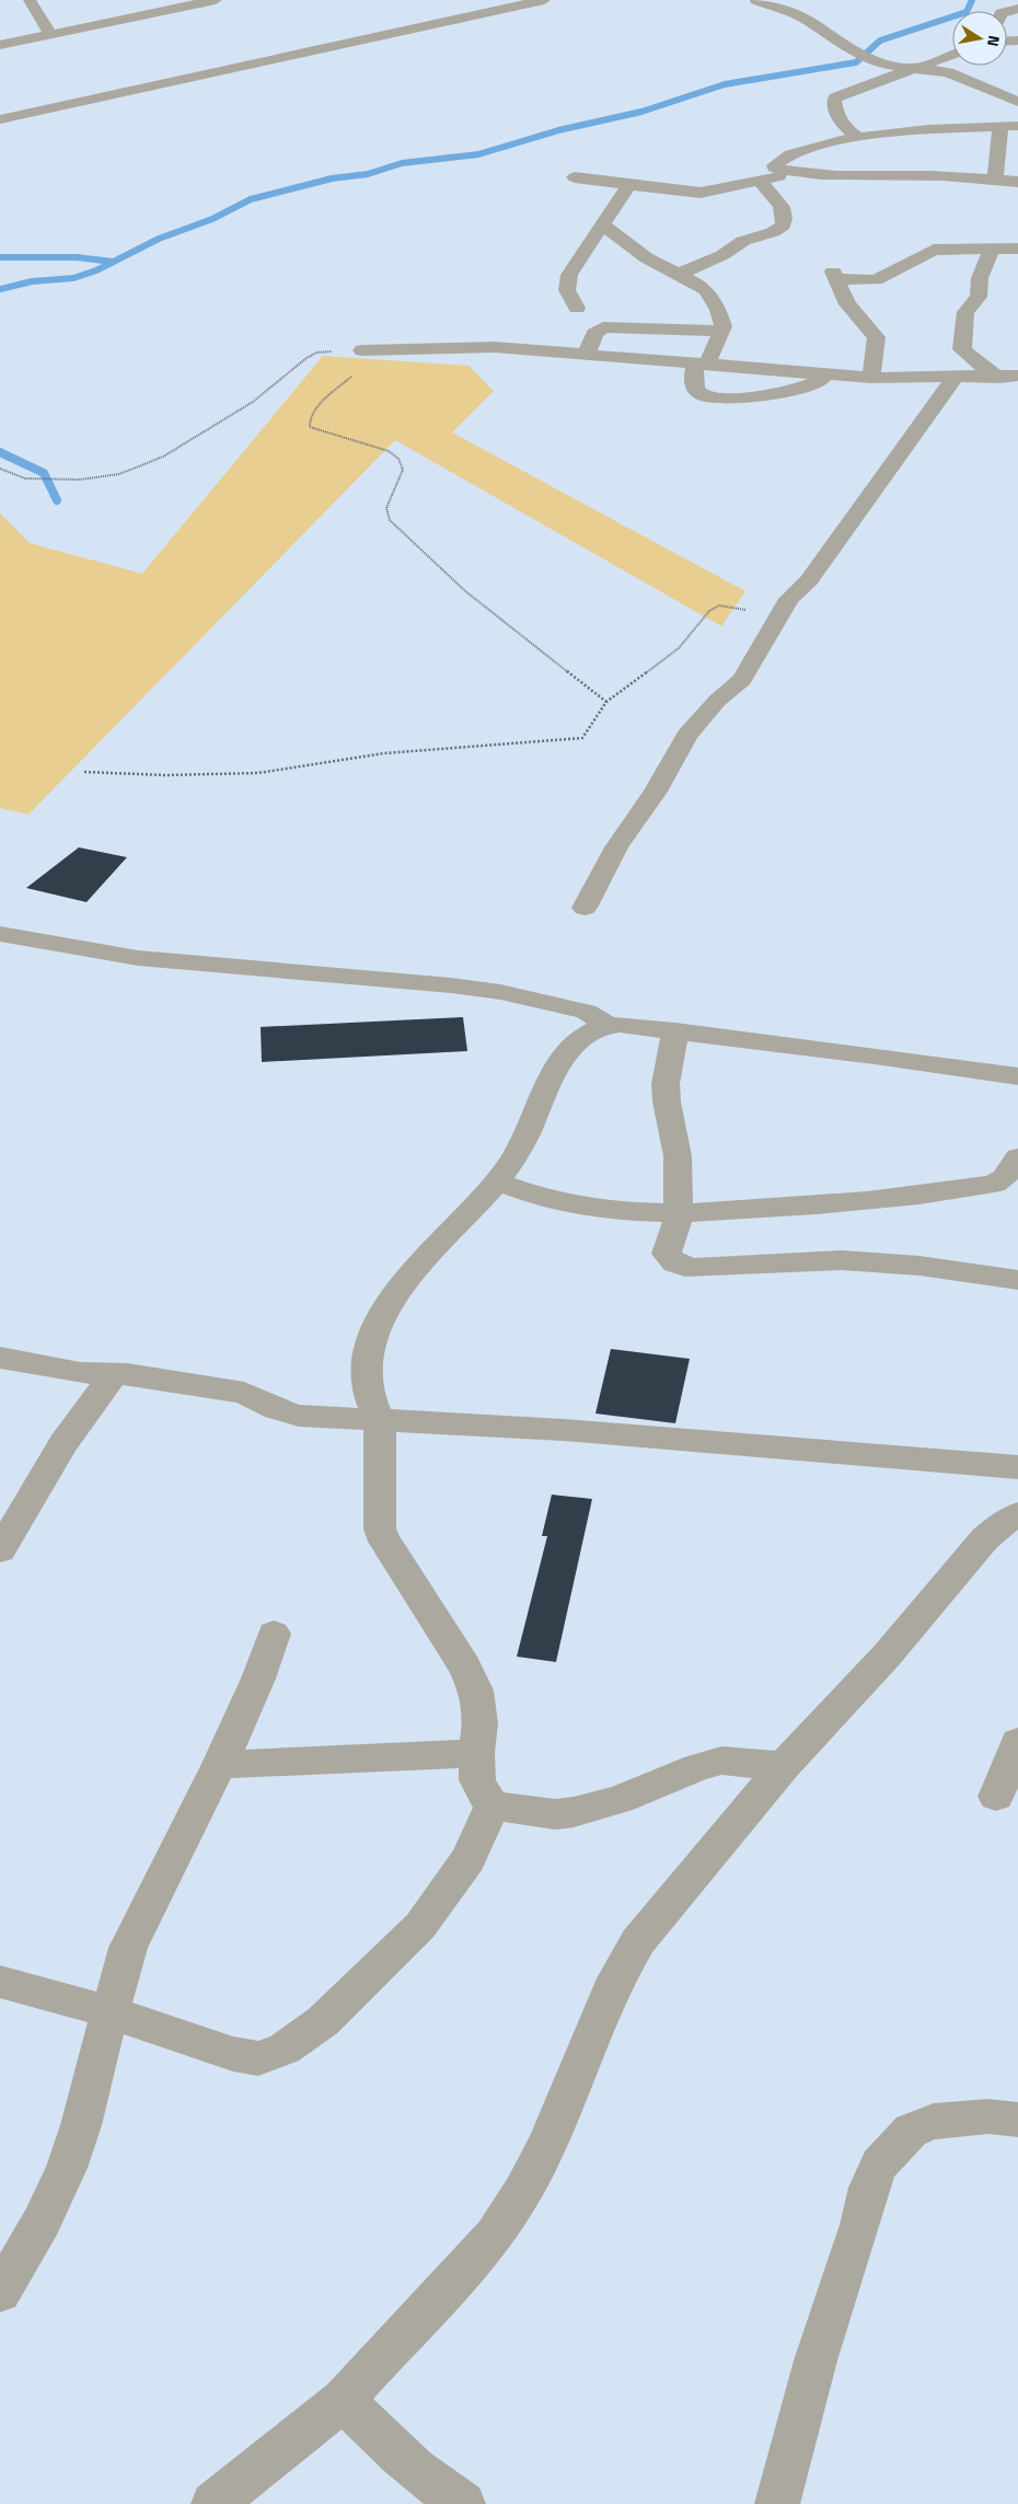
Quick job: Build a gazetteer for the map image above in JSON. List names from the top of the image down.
{
  "north": "right"
}
